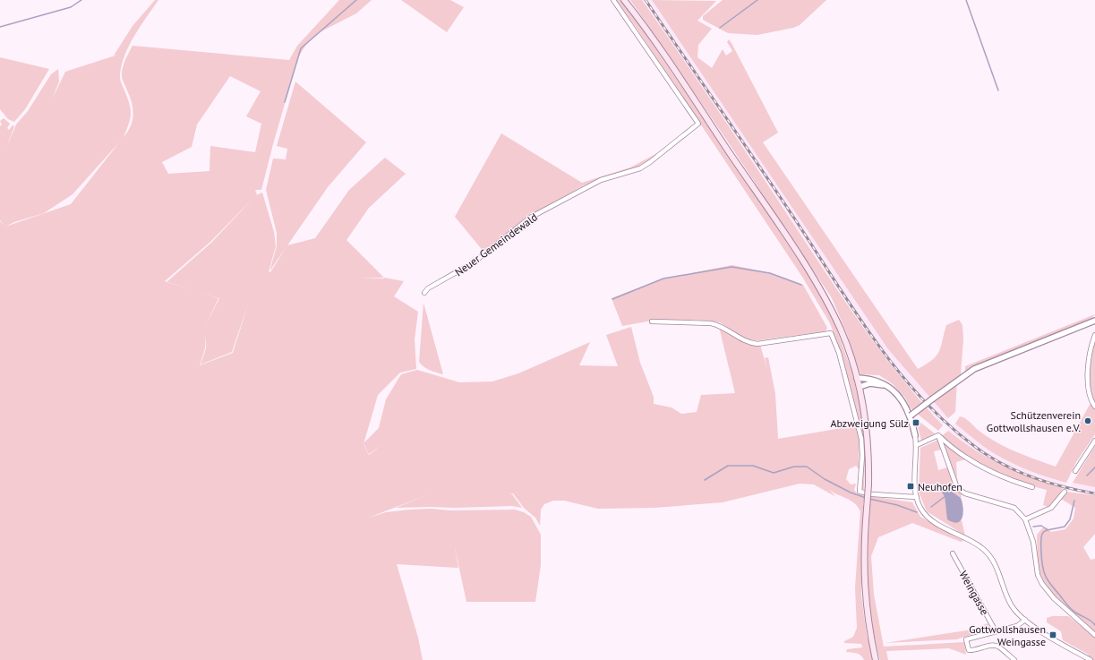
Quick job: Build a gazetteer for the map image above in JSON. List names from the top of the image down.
{
  "streets": {
    "street": ["Neuer Gemeindewald", "Weingasse"]
  },
  "places": {
    "other": ["Schützenverein Gottwollshausen e.V."],
    "transit": ["Abzweigung Sülz", "Neuhofen", "Gottwollshausen Weingasse"]
  }
}
